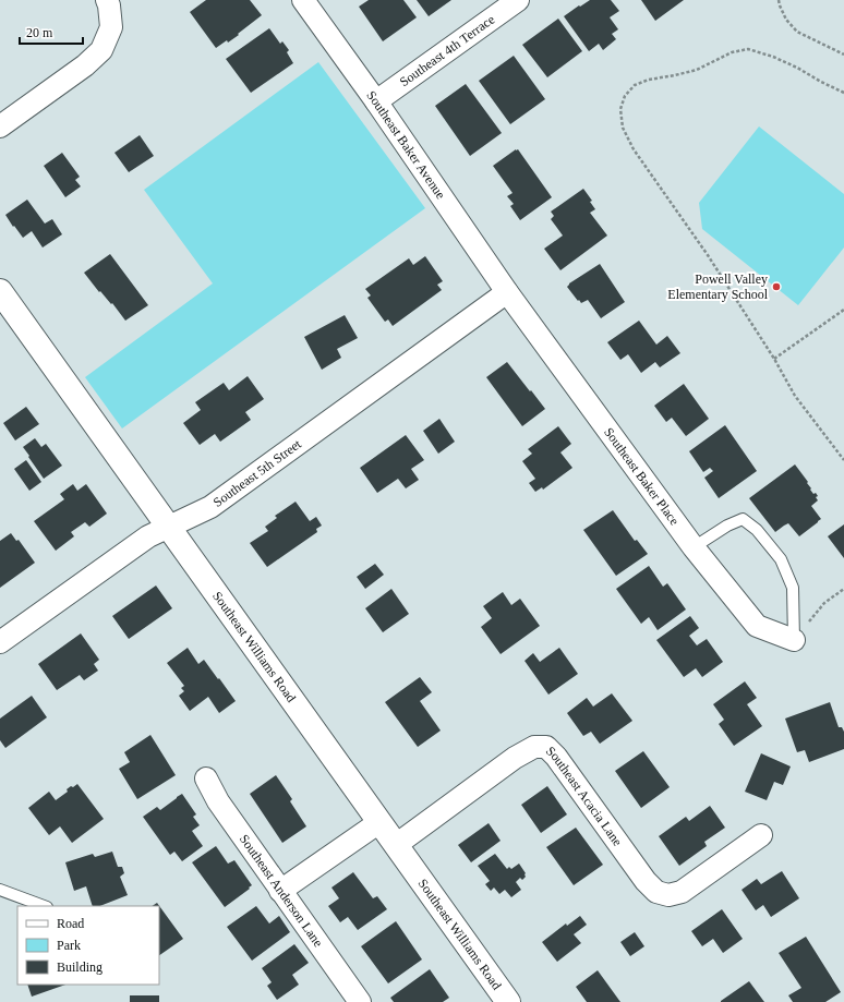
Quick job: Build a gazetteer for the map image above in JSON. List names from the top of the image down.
{
  "streets": {
    "street": [
      "Southeast 4th Terrace",
      "Southeast Baker Avenue",
      "Southeast 5th Street",
      "Southeast Baker Place",
      "Southeast Williams Road",
      "Southeast Acacia Lane",
      "Southeast Anderson Lane"
    ]
  },
  "crossings": [
    ["Southeast 4th Terrace", "Southeast Baker Avenue"],
    ["Southeast Baker Avenue", "Southeast 5th Street"],
    ["Southeast Baker Avenue", "Southeast Baker Place"],
    ["Southeast 5th Street", "Southeast Baker Place"],
    ["Southeast 5th Street", "Southeast Williams Road"],
    ["Southeast Williams Road", "Southeast Acacia Lane"]
  ],
  "places": ["Powell Valley Elementary School"],
  "legend": ["Road", "Park", "Building"],
  "scale_bar": "20 m"
}
